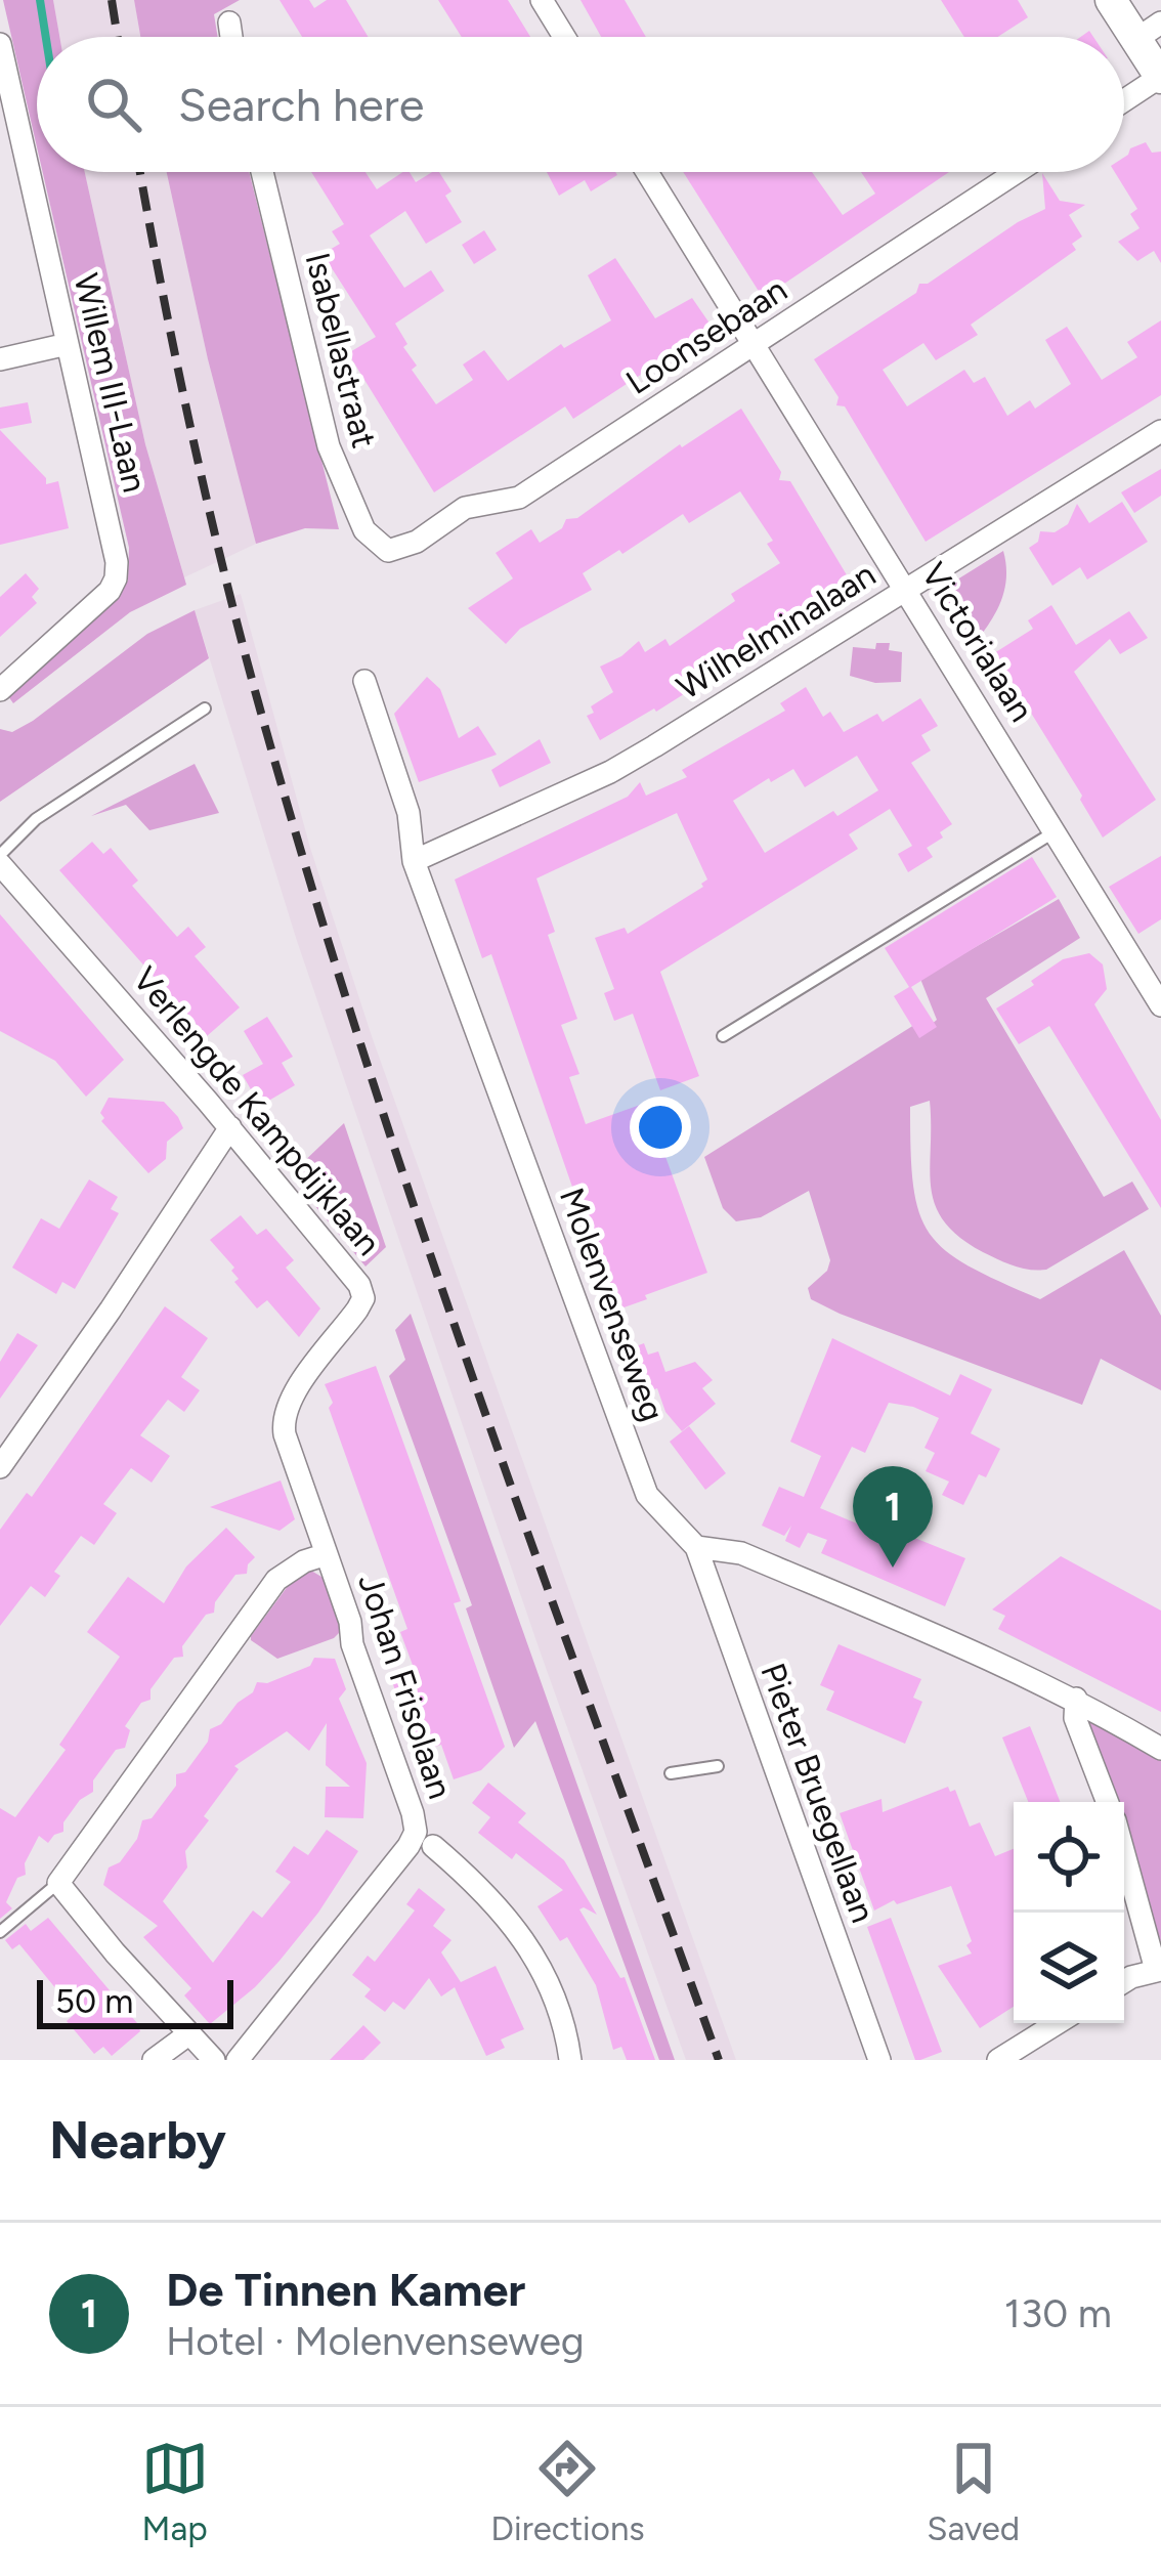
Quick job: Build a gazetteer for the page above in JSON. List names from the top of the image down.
{
  "streets": {
    "street": [
      "Loonsebaan",
      "Isabellastraat",
      "Willem III-Laan",
      "Wilhelminalaan",
      "Victorialaan",
      "Verlengde Kampdijklaan",
      "Molenvenseweg",
      "Johan Frisolaan",
      "Pieter Bruegellaan"
    ]
  },
  "crossings": [
    ["Loonsebaan", "Isabellastraat"],
    ["Loonsebaan", "Victorialaan"],
    ["Wilhelminalaan", "Victorialaan"],
    ["Wilhelminalaan", "Molenvenseweg"],
    ["Verlengde Kampdijklaan", "Johan Frisolaan"],
    ["Molenvenseweg", "Pieter Bruegellaan"]
  ],
  "scale_bar": "50 m",
  "page": {
    "search": "Search here",
    "pins": "1",
    "scale": "50 m",
    "heading": "Nearby",
    "list": [
      {
        "mark": "1",
        "name": "De Tinnen Kamer",
        "note": "Hotel · Molenvenseweg",
        "value": "130 m"
      }
    ],
    "nav": ["Map", "Directions", "Saved"]
  }
}
